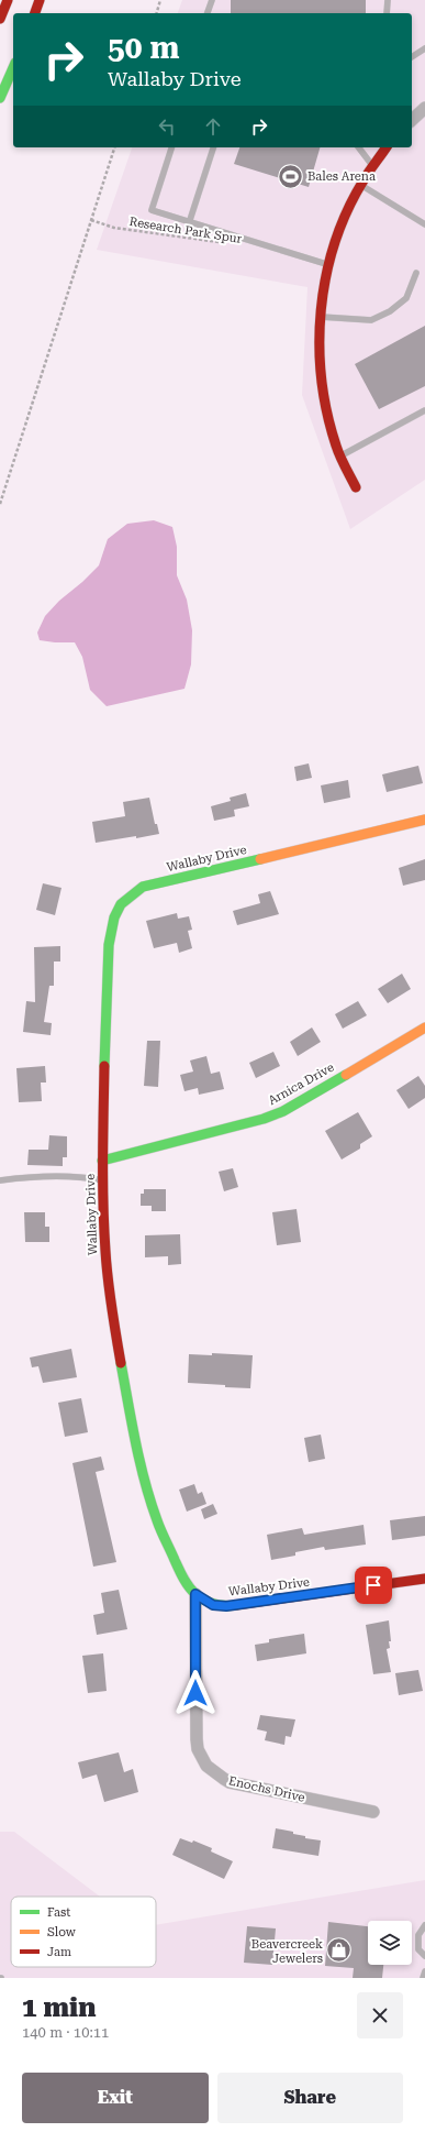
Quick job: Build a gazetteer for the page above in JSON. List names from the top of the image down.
{
  "streets": {
    "main road": ["Wallaby Drive", "Arnica Drive"],
    "street": ["Enochs Drive"],
    "path": ["Research Park Spur"]
  },
  "crossings": [
    ["Wallaby Drive", "Arnica Drive"],
    ["Wallaby Drive", "Enochs Drive"]
  ],
  "places": {
    "sports": ["Bales Arena"],
    "shop": ["Beavercreek Jewelers"]
  },
  "legend": ["Fast", "Slow", "Jam"],
  "page": {
    "turn": ["50 m", "Wallaby Drive"],
    "heading": ["1 min", "140 m · 10:11"],
    "buttons": ["Exit", "Share"]
  }
}
